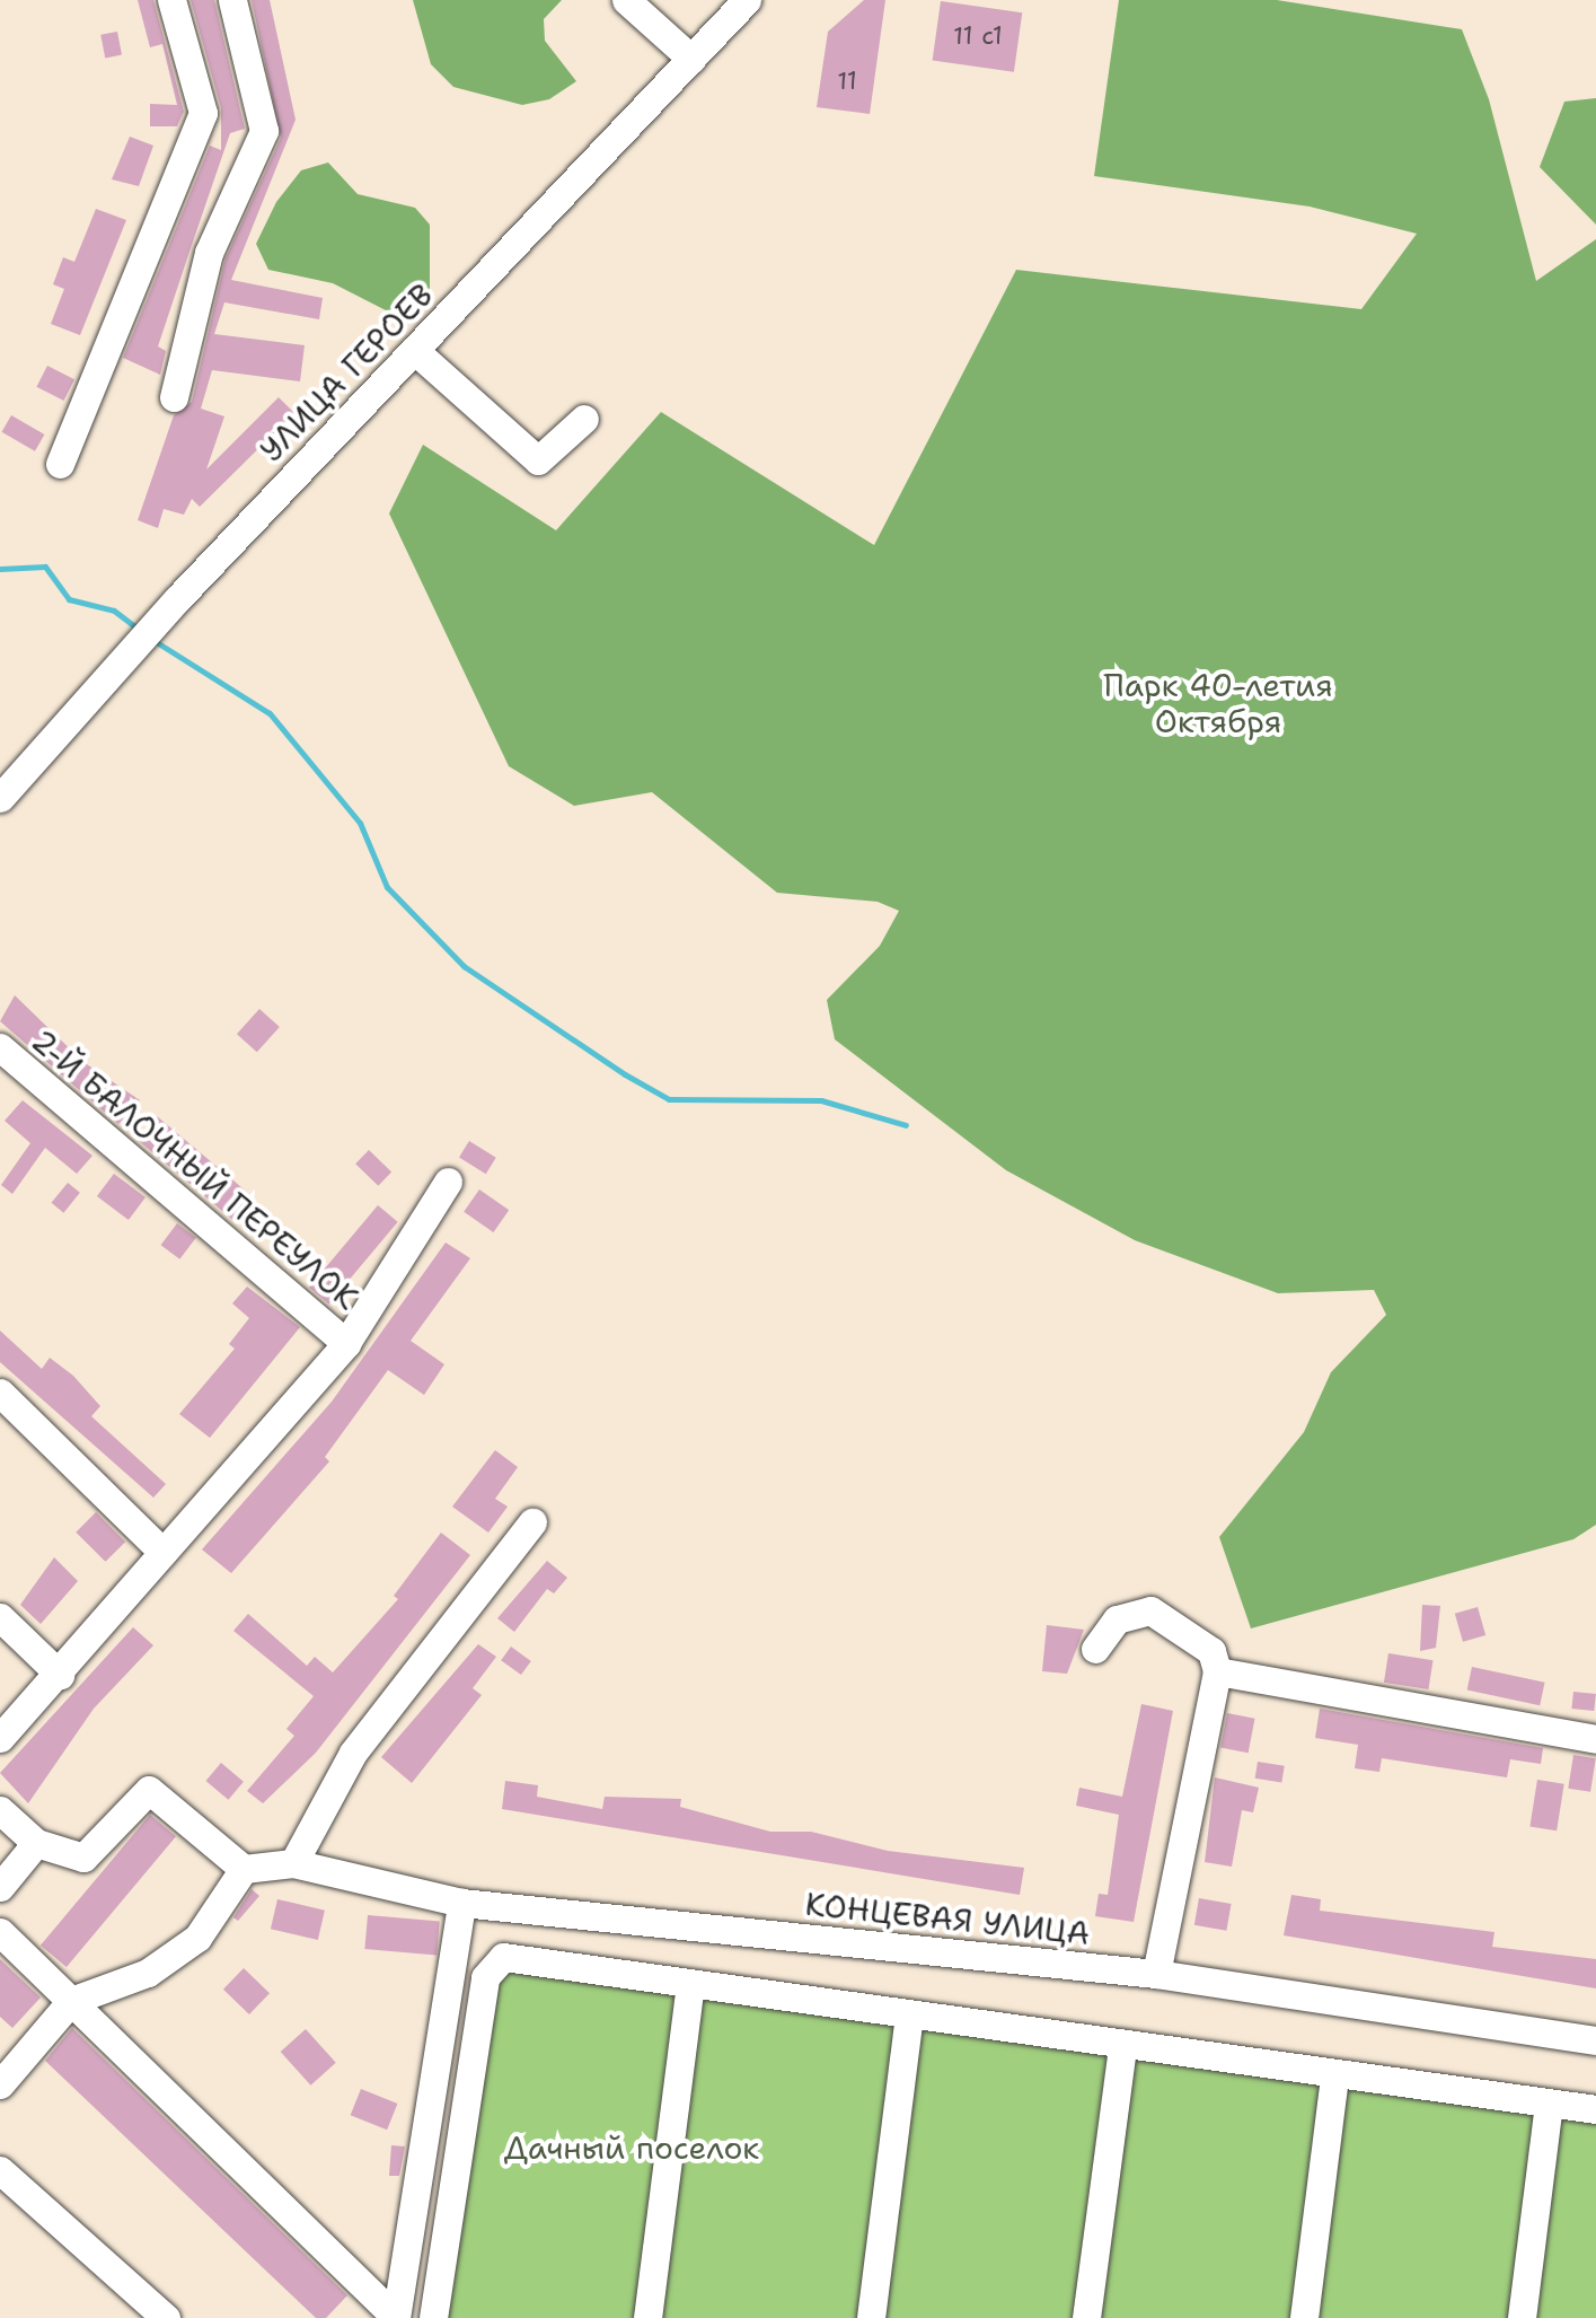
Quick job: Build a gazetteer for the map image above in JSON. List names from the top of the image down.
{
  "streets": {
    "street": ["УЛИЦА ГЕРОЕВ", "2-Й БАЛОЧНЫЙ ПЕРЕУЛОК", "КОНЦЕВАЯ УЛИЦА"]
  },
  "parks": ["Парк 40-летия Октября", "Дачный поселок"],
  "house_numbers": ["11 с1", "11"]
}
